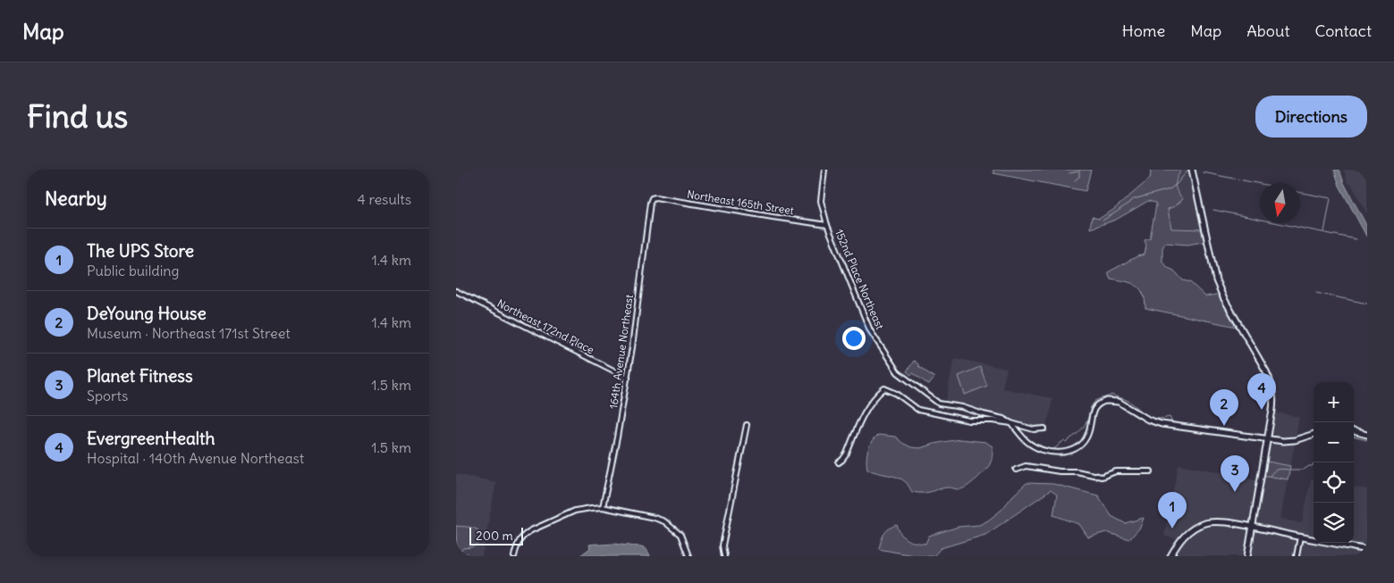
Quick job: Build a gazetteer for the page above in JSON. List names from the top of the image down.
{
  "streets": {
    "street": [
      "Northeast 165th Street",
      "152nd Place Northeast",
      "Northeast 172nd Place",
      "164th Avenue Northeast"
    ]
  },
  "crossings": [
    ["Northeast 165th Street", "152nd Place Northeast"],
    ["Northeast 165th Street", "164th Avenue Northeast"],
    ["Northeast 172nd Place", "164th Avenue Northeast"]
  ],
  "scale_bar": "200 m",
  "north": "bottom",
  "page": {
    "header": "Map",
    "nav": [
      "Home",
      "Map",
      "About",
      "Contact"
    ],
    "buttons": "Directions",
    "title": "Find us",
    "heading": ["Nearby", "4 results"],
    "list": [
      {
        "mark": "1",
        "name": "The UPS Store",
        "note": "Public building",
        "value": "1.4 km"
      },
      {
        "mark": "2",
        "name": "DeYoung House",
        "note": "Museum · Northeast 171st Street",
        "value": "1.4 km"
      },
      {
        "mark": "3",
        "name": "Planet Fitness",
        "note": "Sports",
        "value": "1.5 km"
      },
      {
        "mark": "4",
        "name": "EvergreenHealth",
        "note": "Hospital · 140th Avenue Northeast",
        "value": "1.5 km"
      }
    ],
    "pins": [
      "4",
      "2",
      "3",
      "1"
    ],
    "map_buttons": ["+", "−"],
    "scale": "200 m"
  }
}
